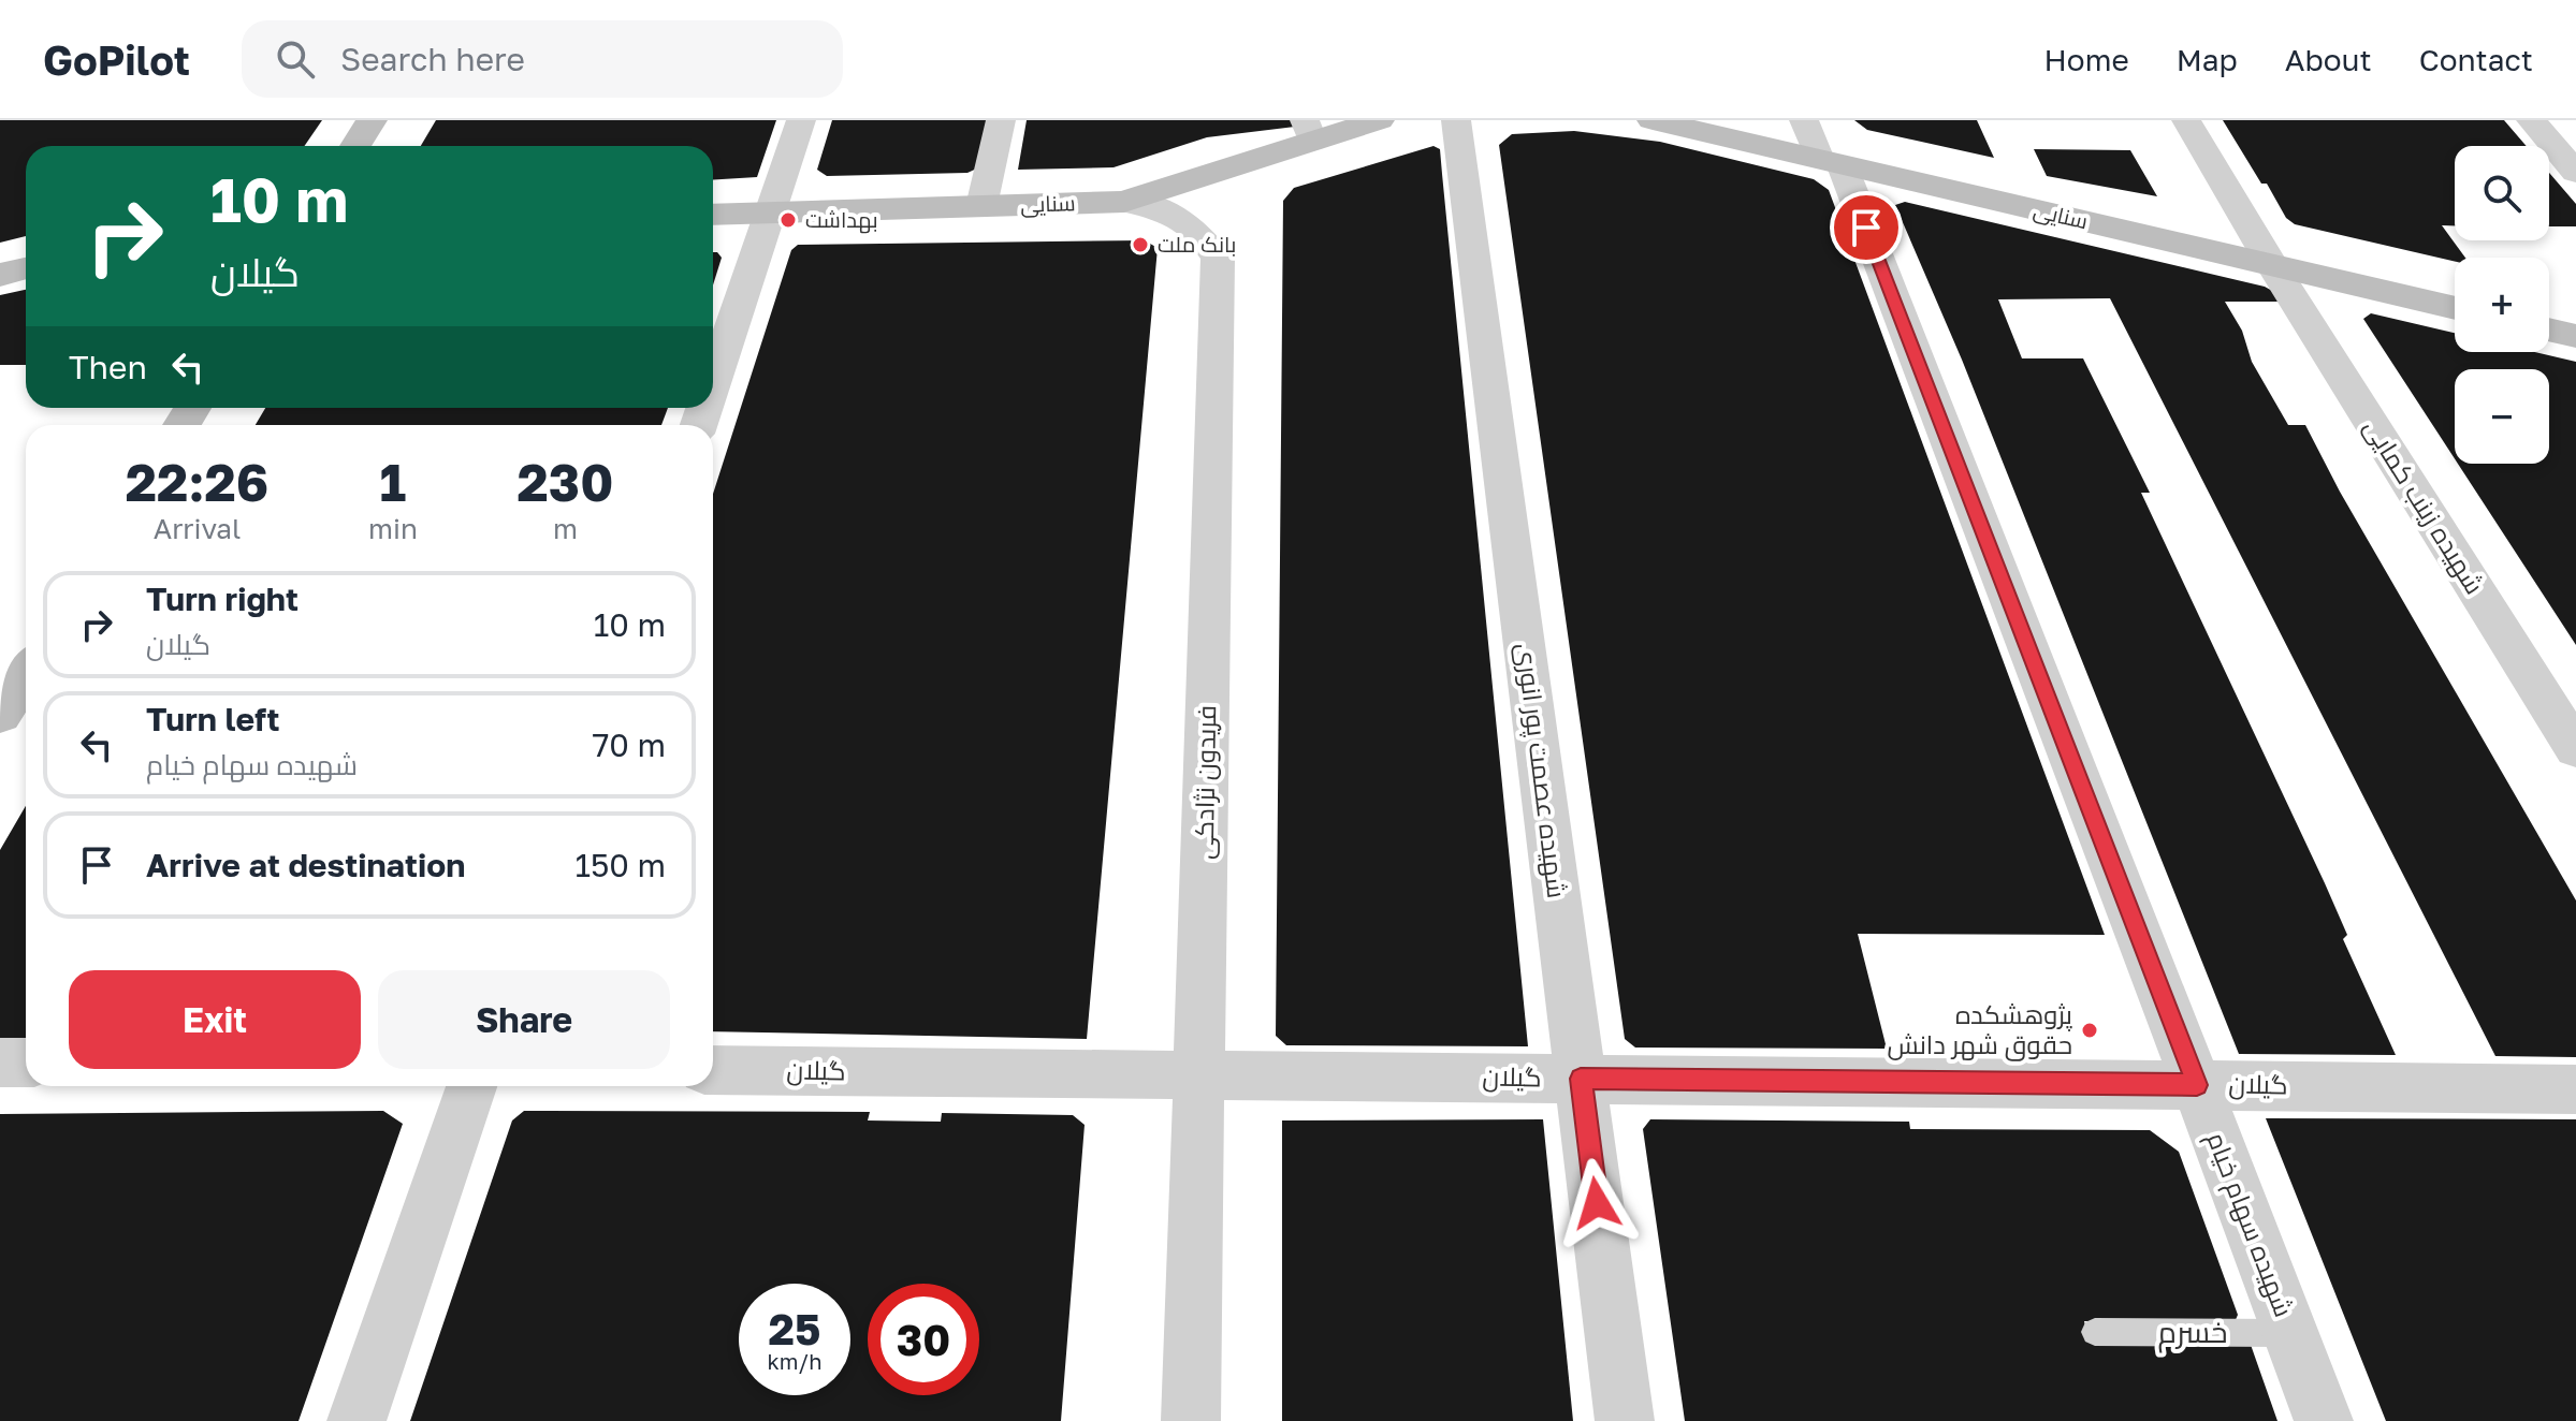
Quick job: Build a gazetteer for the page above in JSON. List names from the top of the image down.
{
  "streets": {
    "street": [
      "سنایی",
      "شهیده زینب کمایی",
      "شهیده عصمت پور انوری",
      "فریدون نژادکی",
      "گیلان",
      "شهیده سهام خیام"
    ],
    "lane": ["خسرم"]
  },
  "crossings": [
    ["سنایی", "شهیده زینب کمایی"],
    ["سنایی", "فریدون نژادکی"],
    ["سنایی", "شهیده سهام خیام"],
    ["شهیده عصمت پور انوری", "گیلان"],
    ["فریدون نژادکی", "گیلان"],
    ["گیلان", "شهیده سهام خیام"],
    ["شهیده سهام خیام", "خسرم"]
  ],
  "places": ["بهداشت", "بانک ملت", "پژوهشکده حقوق شهر دانش"],
  "page": {
    "header": "GoPilot",
    "search": "Search here",
    "nav": [
      "Home",
      "Map",
      "About",
      "Contact"
    ],
    "map_buttons": ["+", "−"],
    "turn": ["10 m", "گیلان"],
    "then": "Then",
    "eta": [
      "22:26",
      "Arrival",
      "1",
      "min",
      "230",
      "m"
    ],
    "list": [
      {
        "name": "Turn right",
        "note": "گیلان",
        "value": "10 m"
      },
      {
        "name": "Turn left",
        "note": "شهیده سهام خیام",
        "value": "70 m"
      },
      {
        "name": "Arrive at destination",
        "value": "150 m"
      }
    ],
    "buttons": ["Exit", "Share"],
    "speed": "25 km/h",
    "limit": "30"
  }
}
